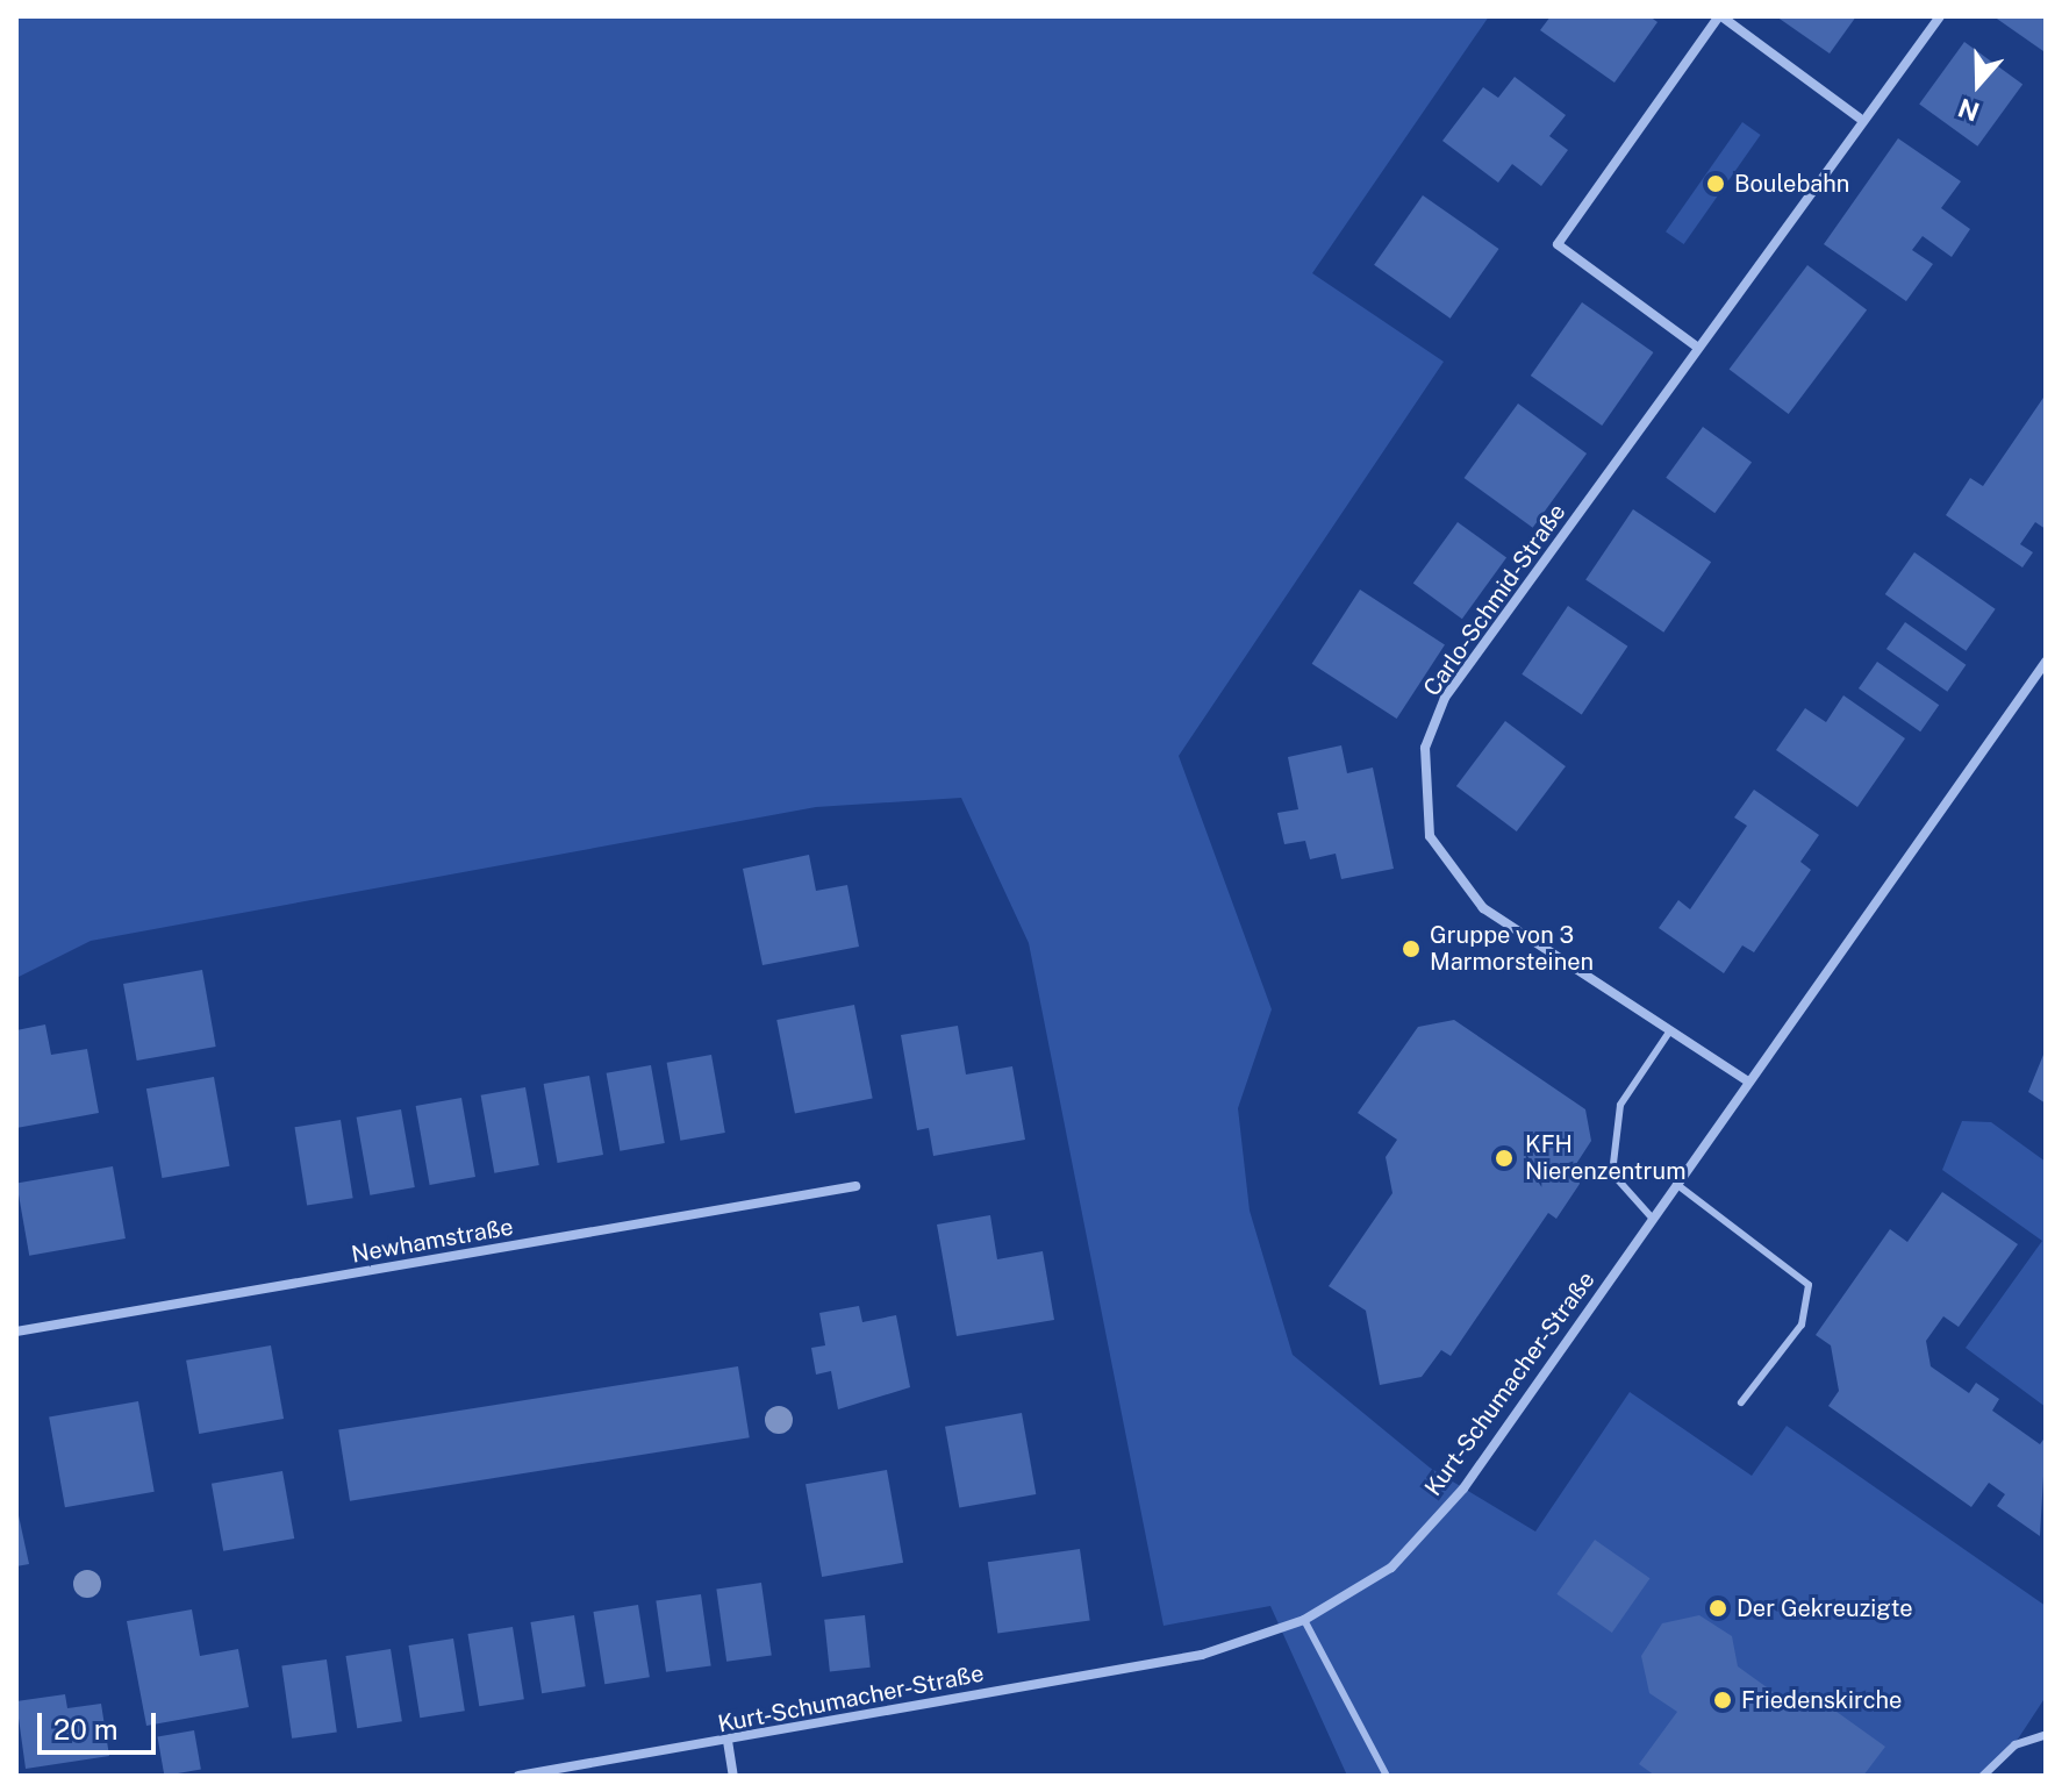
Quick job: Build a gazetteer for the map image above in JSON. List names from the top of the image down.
{
  "streets": {
    "street": ["Carlo-Schmid-Straße", "Newhamstraße", "Kurt-Schumacher-Straße"]
  },
  "crossings": [
    ["Carlo-Schmid-Straße", "Kurt-Schumacher-Straße"]
  ],
  "places": [
    "Boulebahn",
    "Gruppe von 3 Marmorsteinen",
    "KFH Nierenzentrum",
    "Der Gekreuzigte",
    "Friedenskirche"
  ],
  "scale_bar": "20 m",
  "north": "bottom"
}
